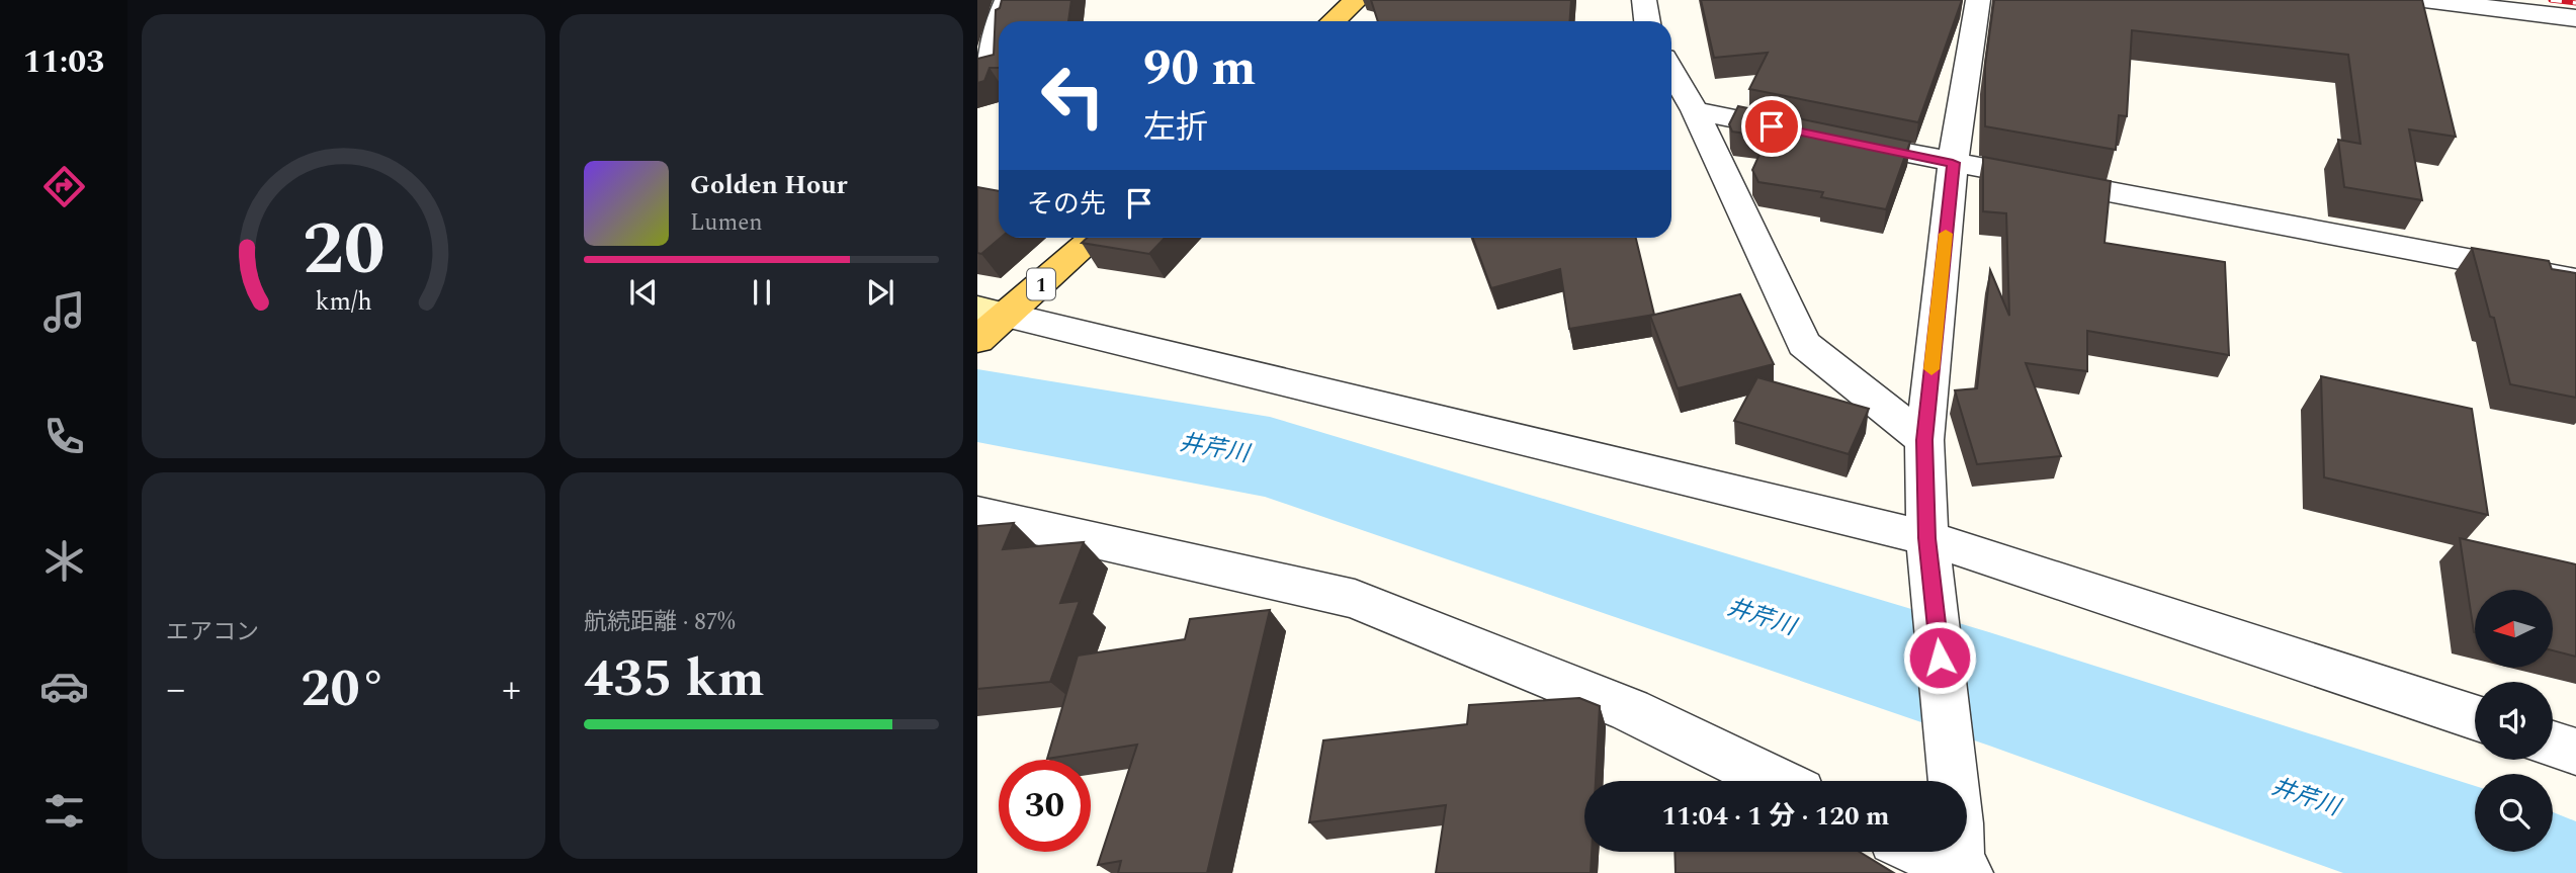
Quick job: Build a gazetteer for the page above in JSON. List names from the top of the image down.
{
  "streets": {
    "main road": ["1"]
  },
  "water": ["井芹川"],
  "north": "left",
  "page": {
    "tabs": "11:03",
    "turn": ["90 m", "左折"],
    "song": ["Golden Hour", "Lumen"],
    "then": "その先",
    "tile": [
      "エアコン",
      ["航続距離 · 87%", "435 km"]
    ],
    "heat": ["−", "20°", "+"],
    "limit": "30",
    "trip": "11:04 · 1 分 · 120 m",
    "gauge": ["20", "km/h"]
  }
}
